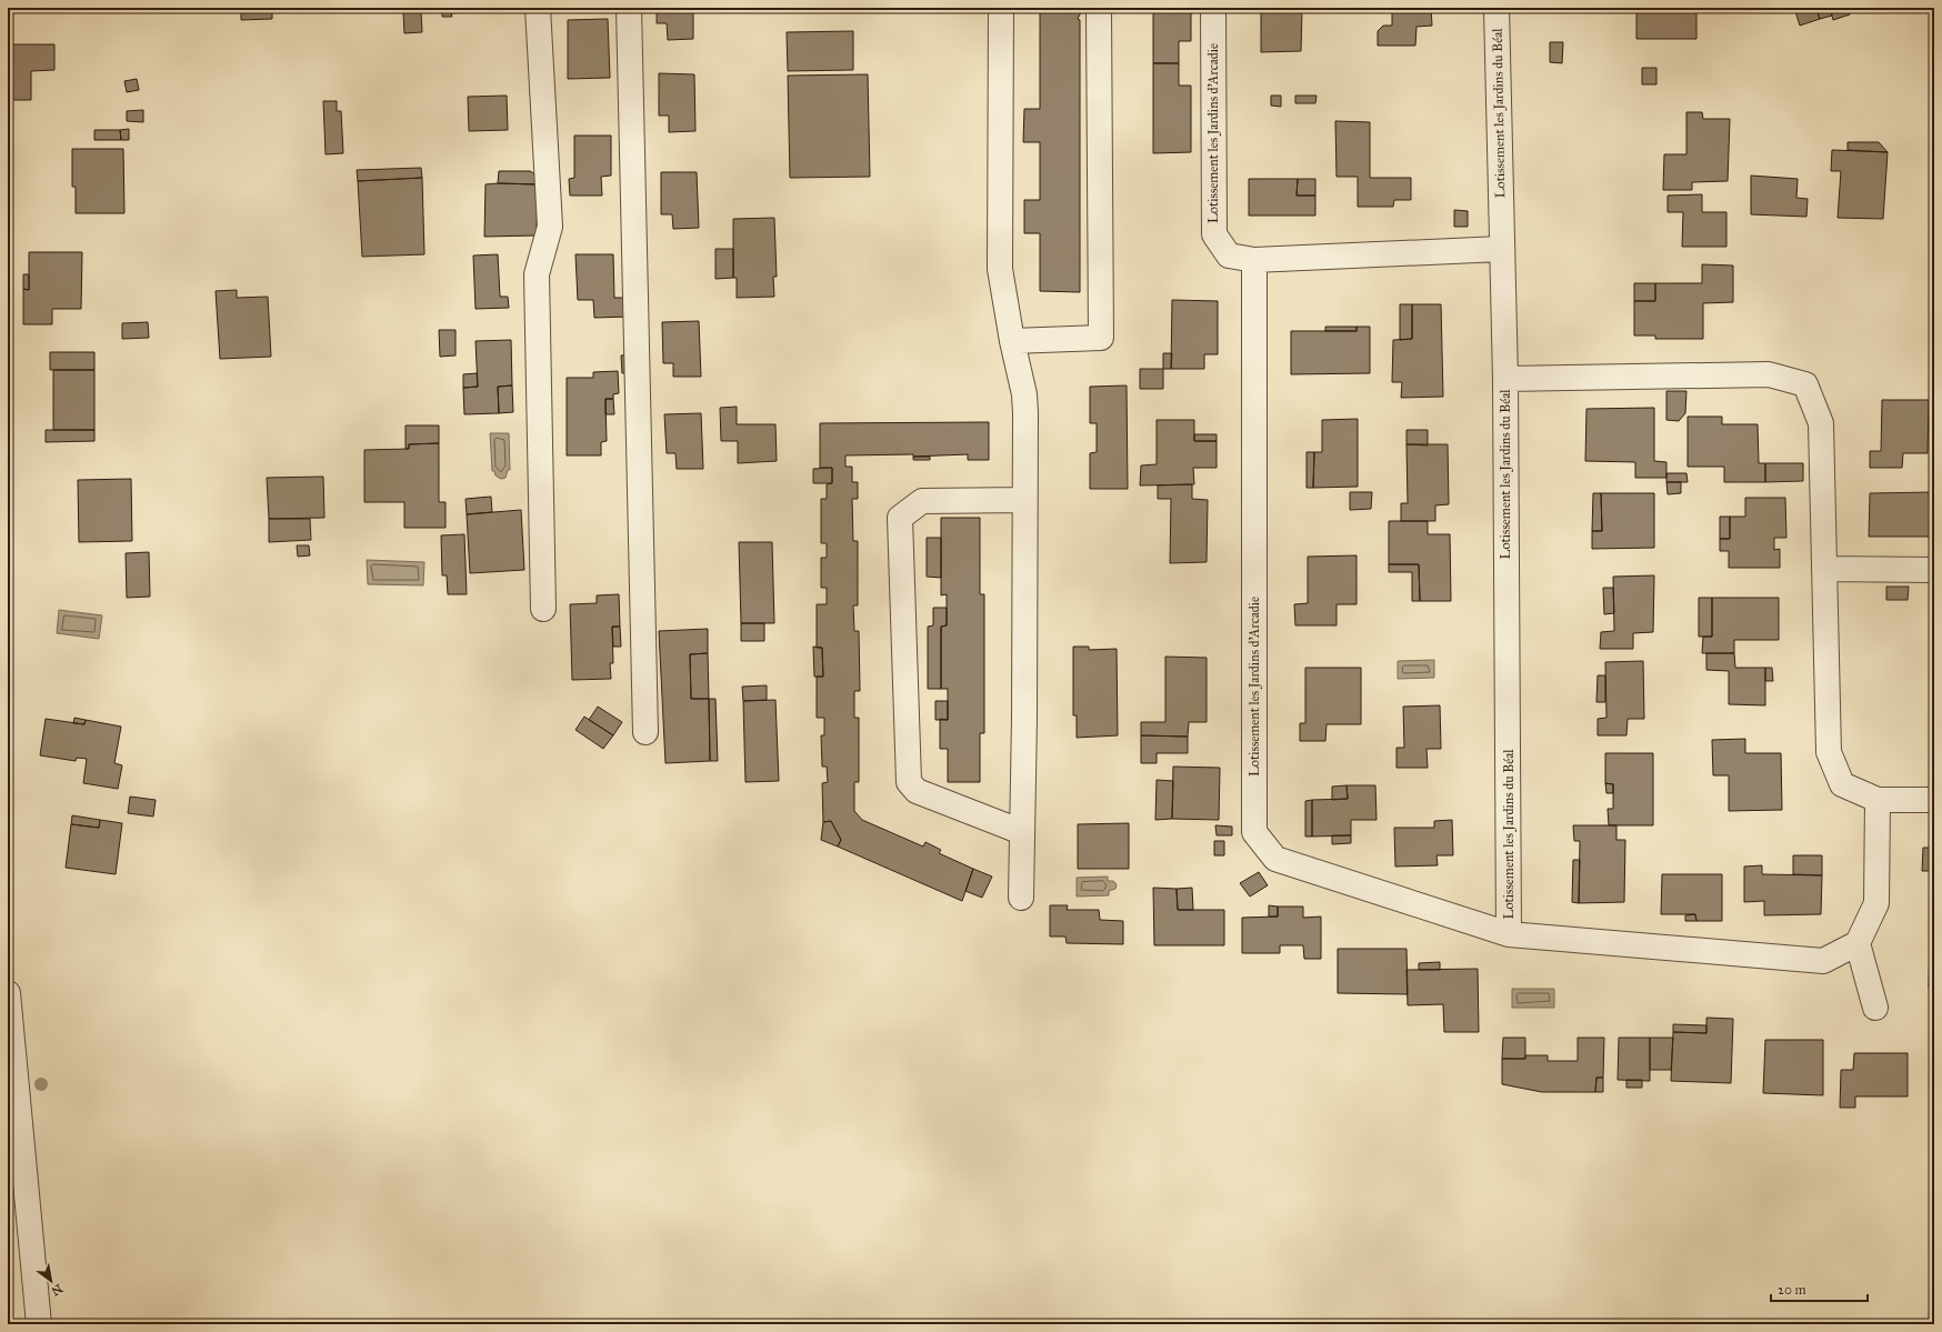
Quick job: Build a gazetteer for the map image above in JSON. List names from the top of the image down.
{
  "streets": {
    "street": ["Lotissement les Jardins du Béal", "Lotissement les Jardins d'Arcadie"]
  },
  "crossings": [
    ["Lotissement les Jardins du Béal", "Lotissement les Jardins d'Arcadie"]
  ],
  "scale_bar": "20 m",
  "north": "bottom right"
}
